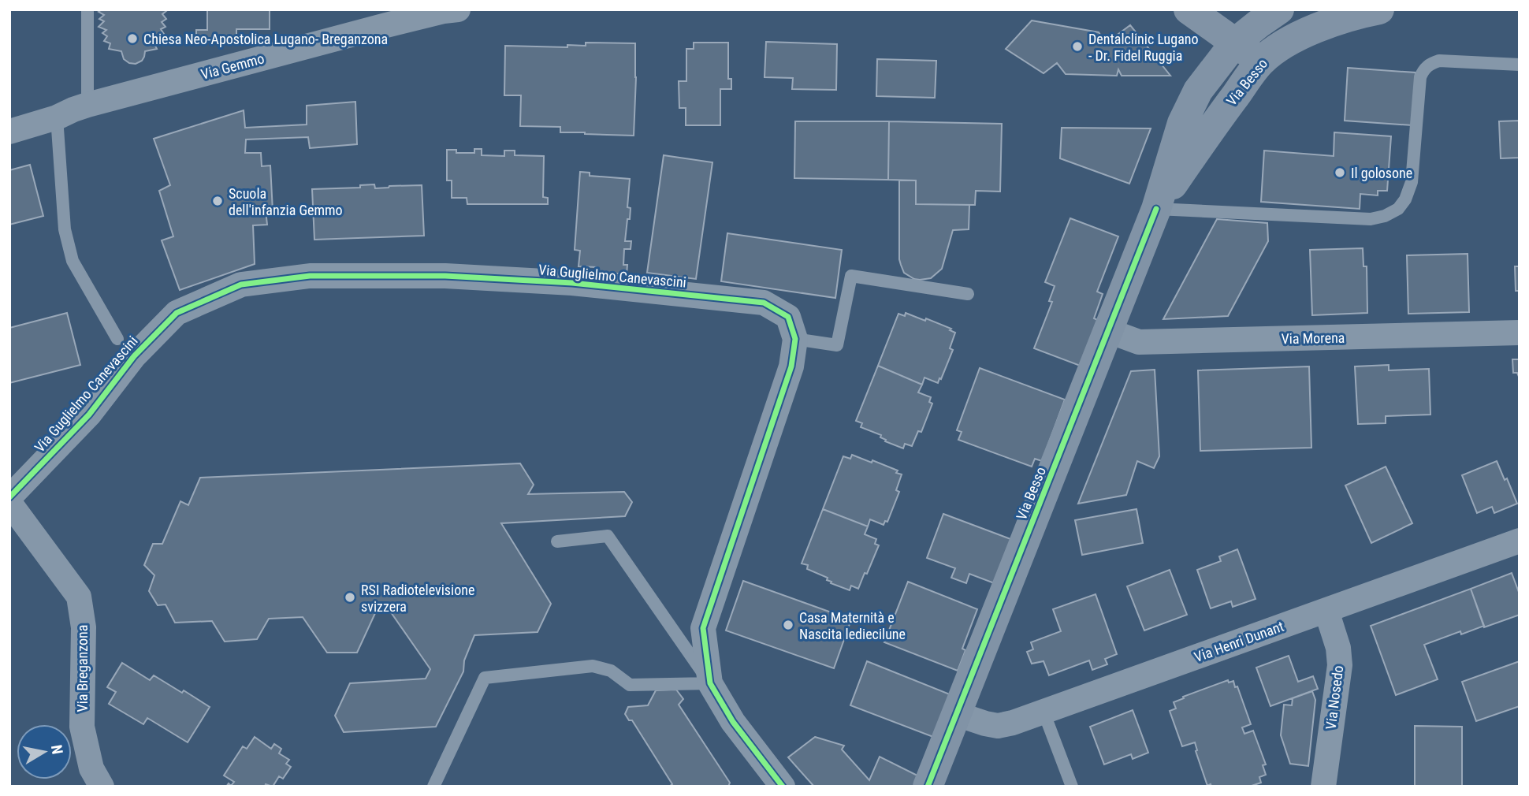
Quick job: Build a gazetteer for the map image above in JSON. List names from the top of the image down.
{
  "streets": {
    "main road": ["Via Besso"],
    "street": [
      "Via Gemmo",
      "Via Guglielmo Canevascini",
      "Via Morena",
      "Via Henri Dunant",
      "Via Breganzona",
      "Via Nosedo"
    ]
  },
  "crossings": [
    ["Via Besso", "Via Morena"],
    ["Via Besso", "Via Henri Dunant"],
    ["Via Henri Dunant", "Via Nosedo"]
  ],
  "places": [
    "Chiesa Neo-Apostolica Lugano- Breganzona",
    "Dentalclinic Lugano - Dr. Fidel Ruggia",
    "Il golosone",
    "Scuola dell'infanzia Gemmo",
    "RSI Radiotelevisione svizzera",
    "Casa Maternità e Nascita lediecilune"
  ],
  "north": "right"
}
